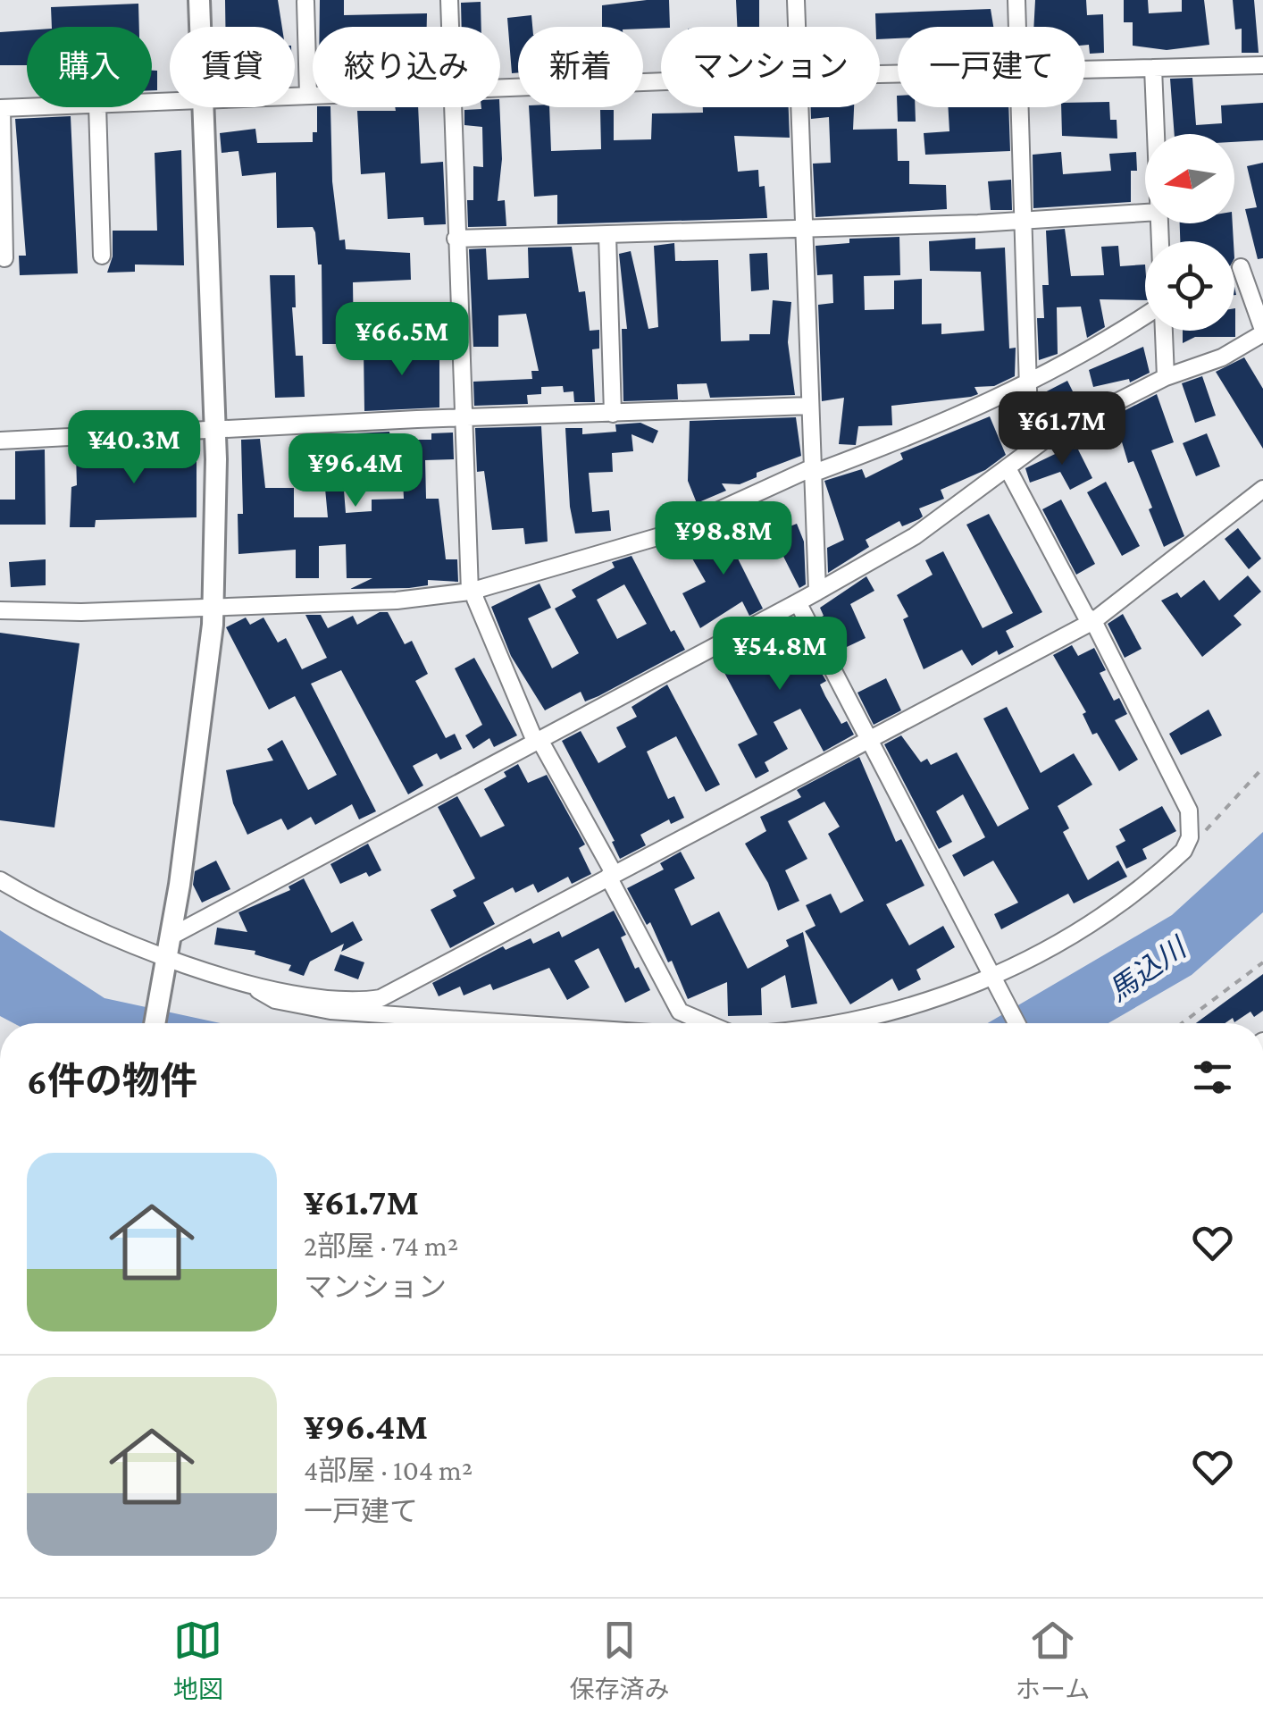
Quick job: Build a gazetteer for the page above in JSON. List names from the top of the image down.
{
  "water": ["馬込川"],
  "north": "left",
  "page": {
    "chip": [
      "購入",
      "賃貸",
      "絞り込み",
      "新着",
      "マンション",
      "一戸建て"
    ],
    "price": [
      "¥66.5M",
      "¥61.7M",
      "¥40.3M",
      "¥96.4M",
      "¥98.8M",
      "¥54.8M"
    ],
    "heading": "6件の物件",
    "list": [
      {
        "name": "¥61.7M",
        "note": "2部屋 · 74 m² · マンション"
      },
      {
        "name": "¥96.4M",
        "note": "4部屋 · 104 m² · 一戸建て"
      }
    ],
    "tabs": ["地図", "保存済み", "ホーム"]
  }
}
